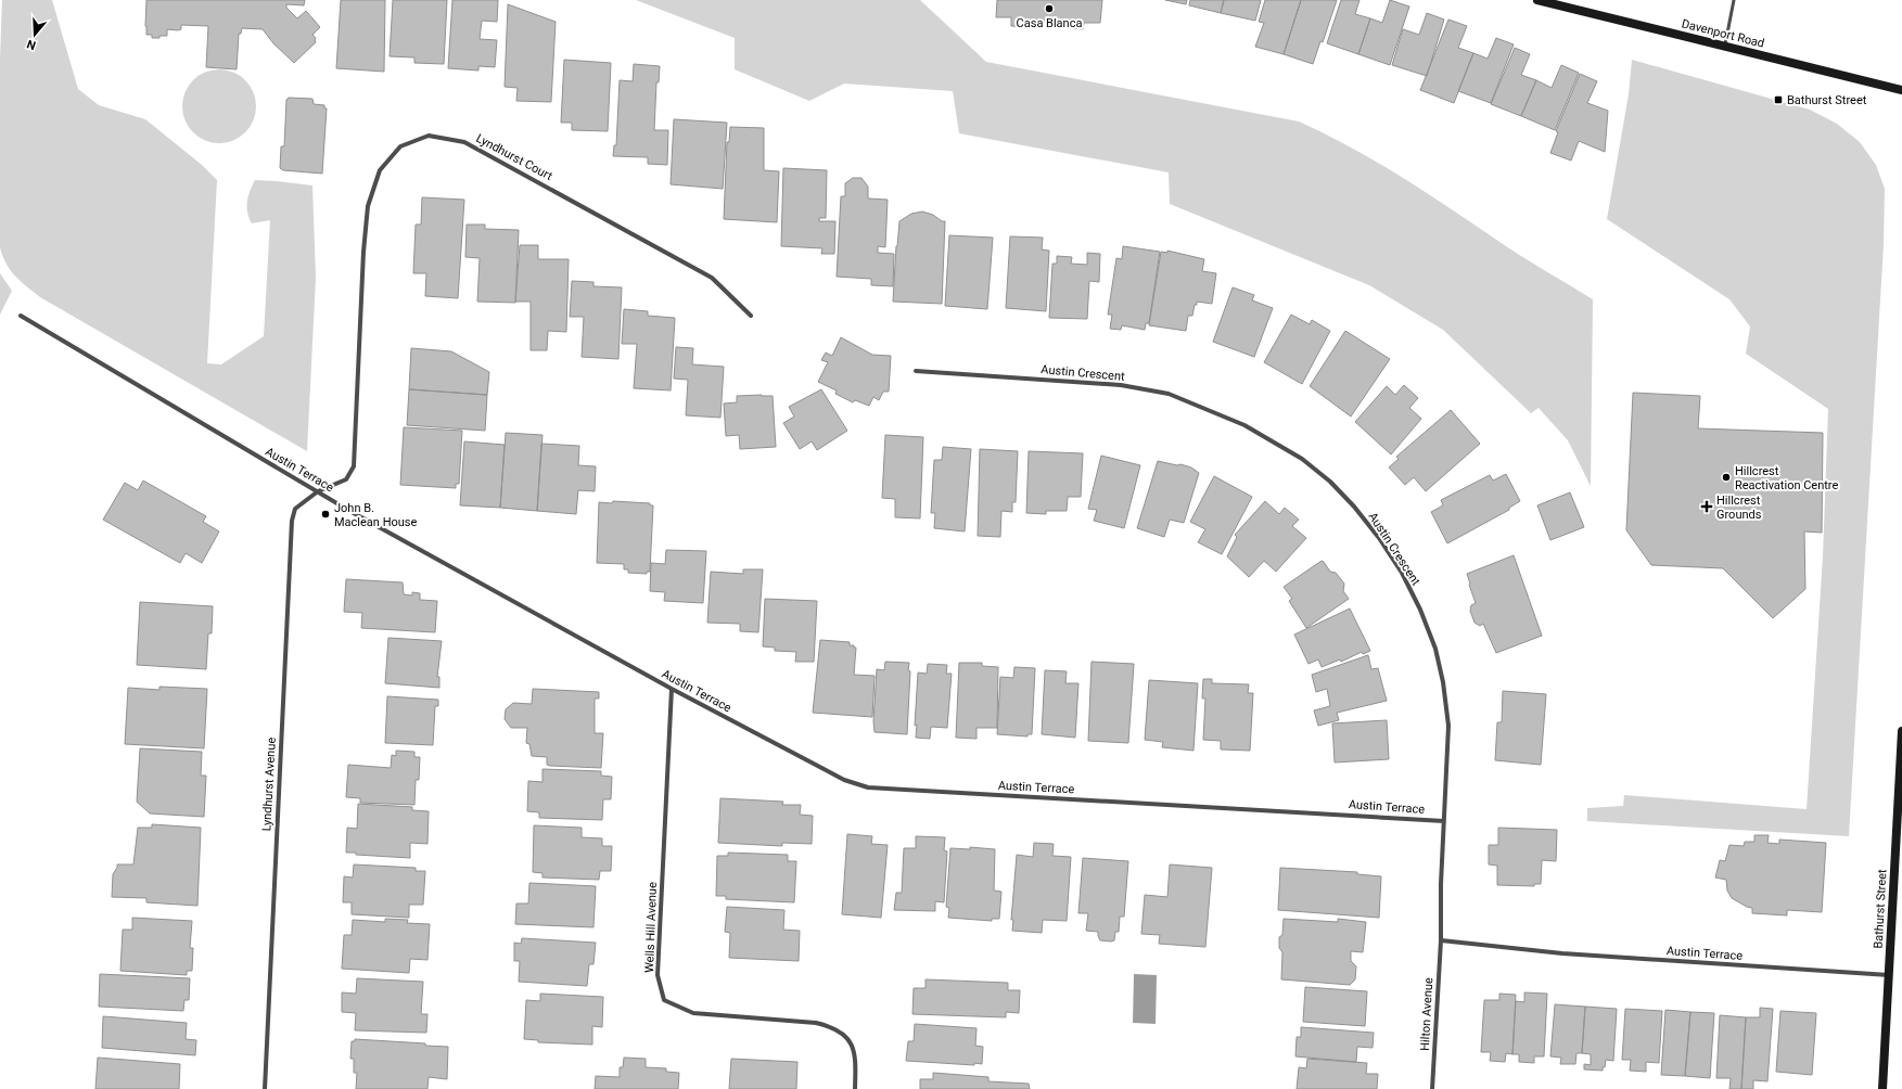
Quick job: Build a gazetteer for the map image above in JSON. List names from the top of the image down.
{
  "streets": {
    "street": [
      "Davenport Road",
      "Lyndhurst Court",
      "Austin Crescent",
      "Austin Terrace",
      "Lyndhurst Avenue",
      "Bathurst Street",
      "Wells Hill Avenue",
      "Hilton Avenue"
    ]
  },
  "crossings": [
    ["Lyndhurst Court", "Austin Terrace"],
    ["Lyndhurst Court", "Lyndhurst Avenue"],
    ["Austin Crescent", "Austin Terrace"],
    ["Austin Crescent", "Hilton Avenue"],
    ["Austin Terrace", "Lyndhurst Avenue"],
    ["Austin Terrace", "Bathurst Street"],
    ["Austin Terrace", "Wells Hill Avenue"],
    ["Austin Terrace", "Hilton Avenue"]
  ],
  "places": {
    "other": ["Casa Blanca", "Hillcrest Reactivation Centre", "John B. Maclean House"],
    "transit": ["Bathurst Street"],
    "health": ["Hillcrest Grounds"]
  },
  "north": "bottom"
}
